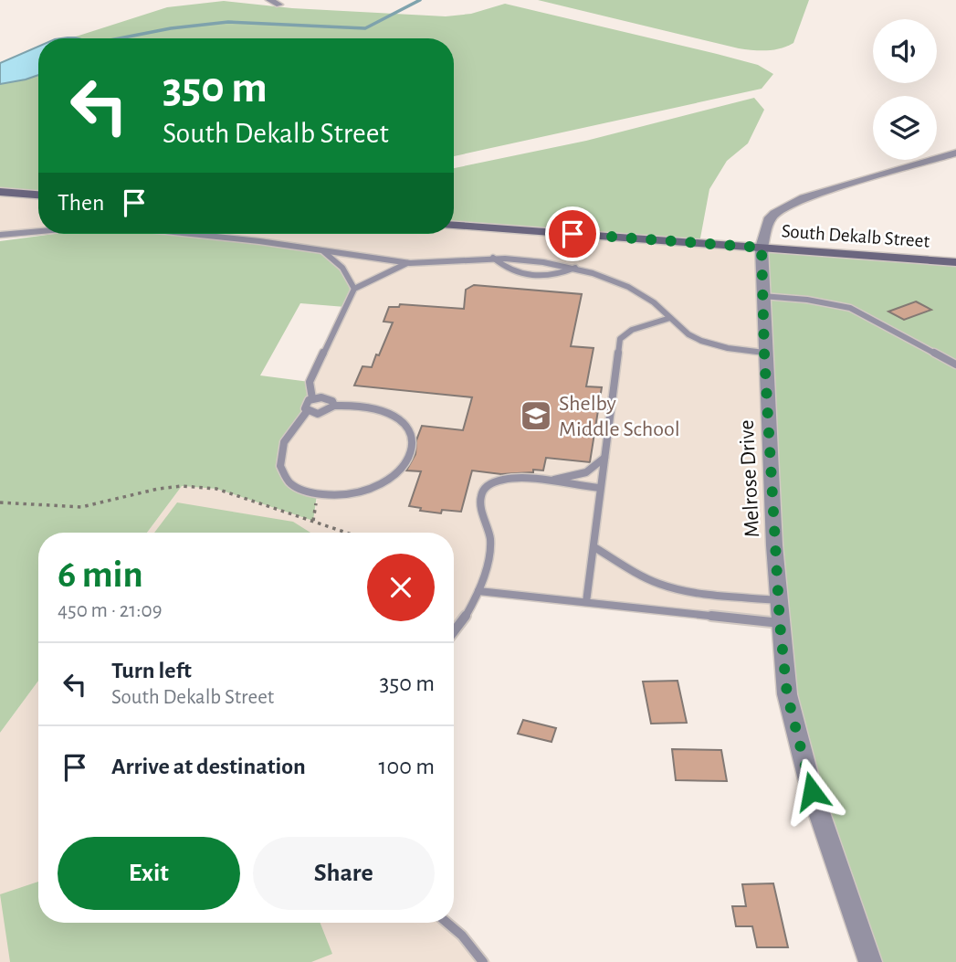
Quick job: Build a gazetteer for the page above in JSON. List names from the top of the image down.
{
  "streets": {
    "main road": ["South Dekalb Street"],
    "street": ["Melrose Drive"]
  },
  "crossings": [
    ["South Dekalb Street", "Melrose Drive"]
  ],
  "places": {
    "school or university": ["Shelby Middle School"]
  },
  "page": {
    "turn": ["350 m", "South Dekalb Street"],
    "then": "Then",
    "heading": ["6 min", "450 m · 21:09"],
    "list": [
      {
        "name": "Turn left",
        "note": "South Dekalb Street",
        "value": "350 m"
      },
      {
        "name": "Arrive at destination",
        "value": "100 m"
      }
    ],
    "buttons": ["Exit", "Share"]
  }
}
